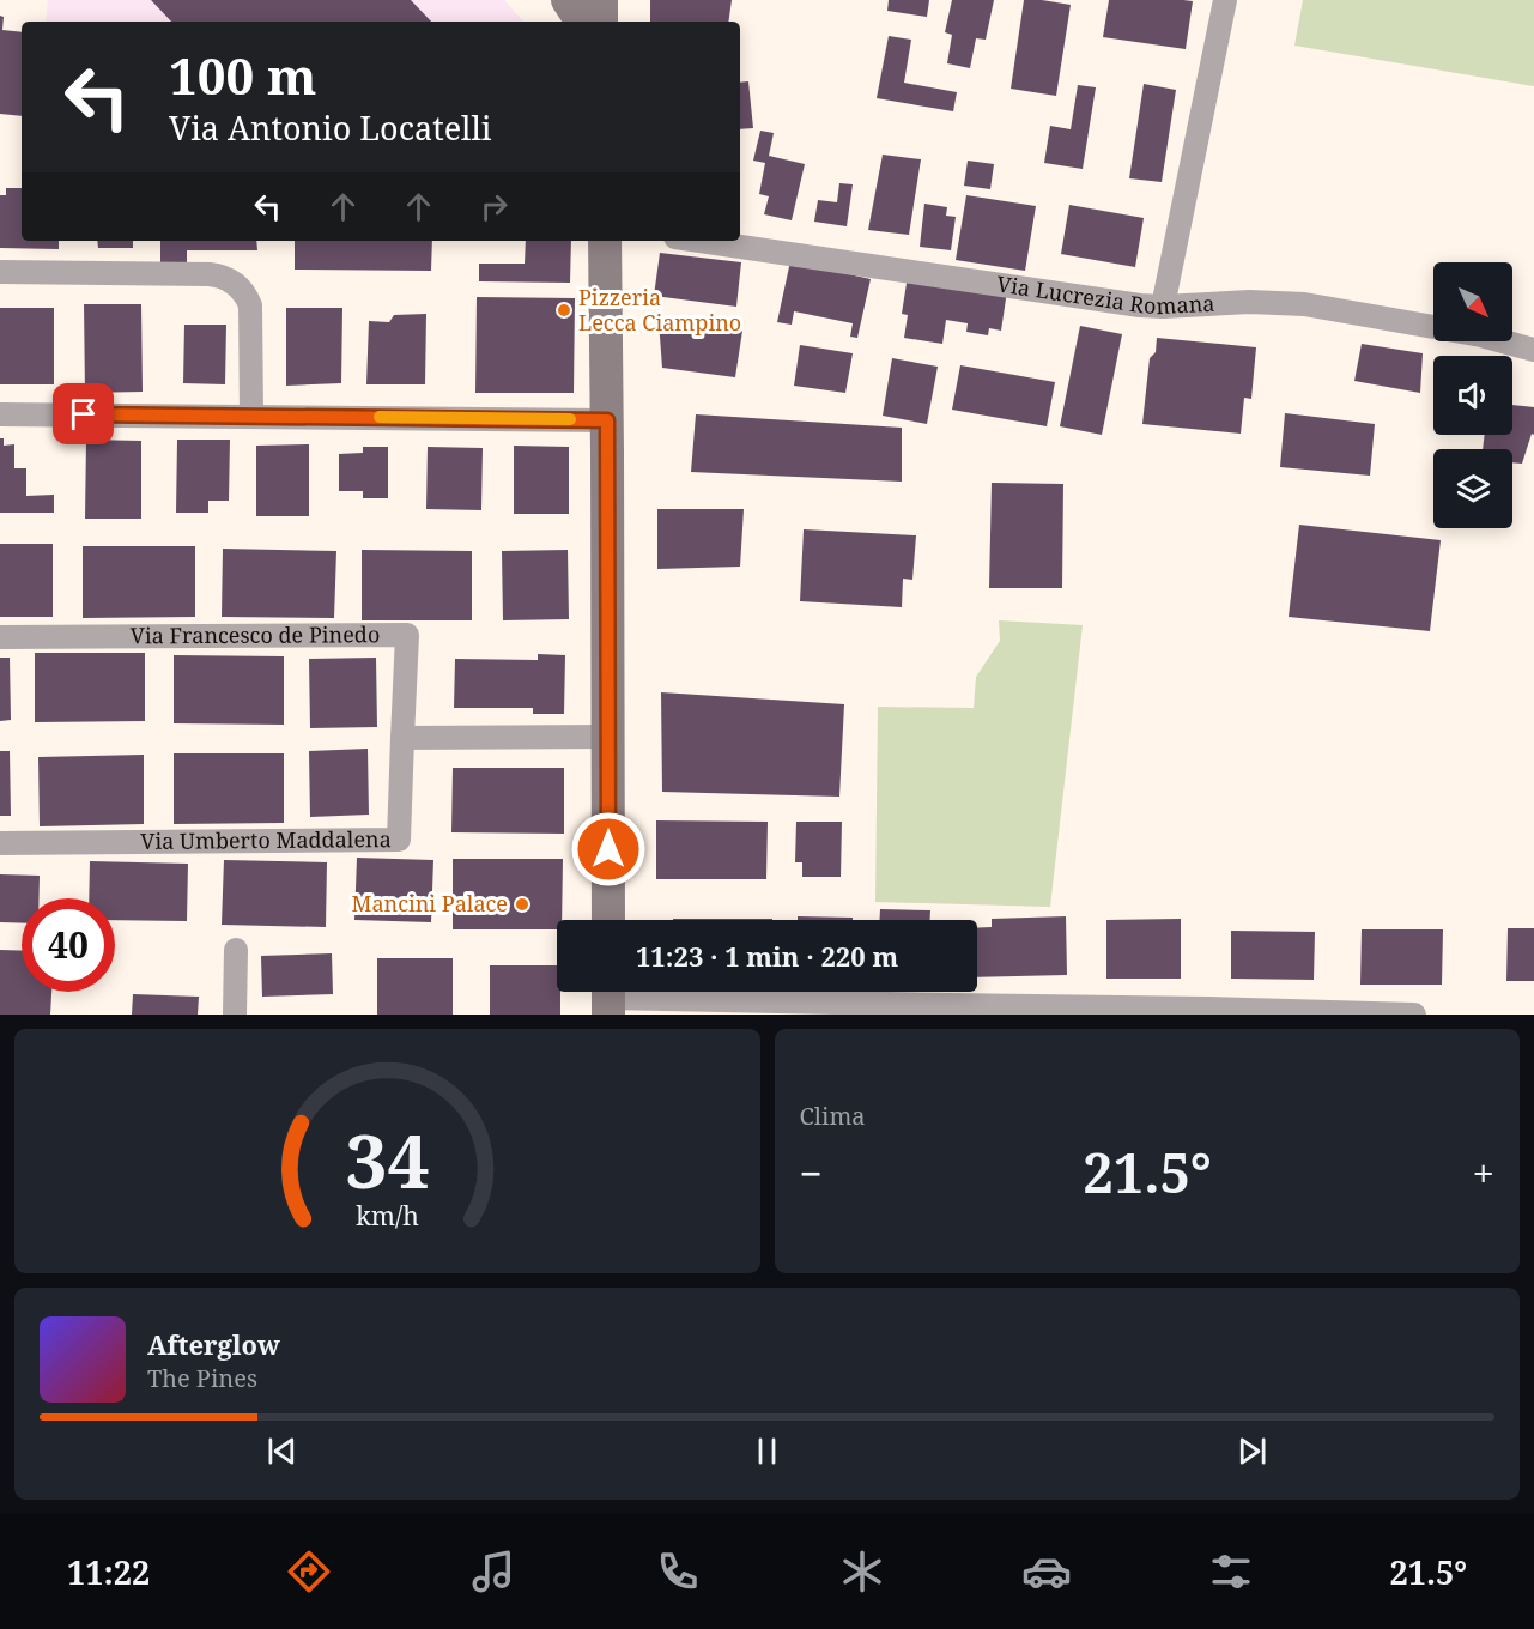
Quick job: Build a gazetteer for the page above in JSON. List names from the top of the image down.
{
  "streets": {
    "street": ["Via Lucrezia Romana", "Via Francesco de Pinedo", "Via Umberto Maddalena"]
  },
  "crossings": [
    ["Via Francesco de Pinedo", "Via Umberto Maddalena"]
  ],
  "places": ["Pizzeria Lecca Ciampino", "Mancini Palace"],
  "north": "bottom right",
  "page": {
    "turn": ["100 m", "Via Antonio Locatelli"],
    "limit": "40",
    "trip": "11:23 · 1 min · 220 m",
    "tile": "Clima",
    "heat": ["−", "21.5°", "+"],
    "song": ["Afterglow", "The Pines"],
    "tabs": ["11:22", "21.5°"],
    "gauge": ["34", "km/h"]
  }
}
